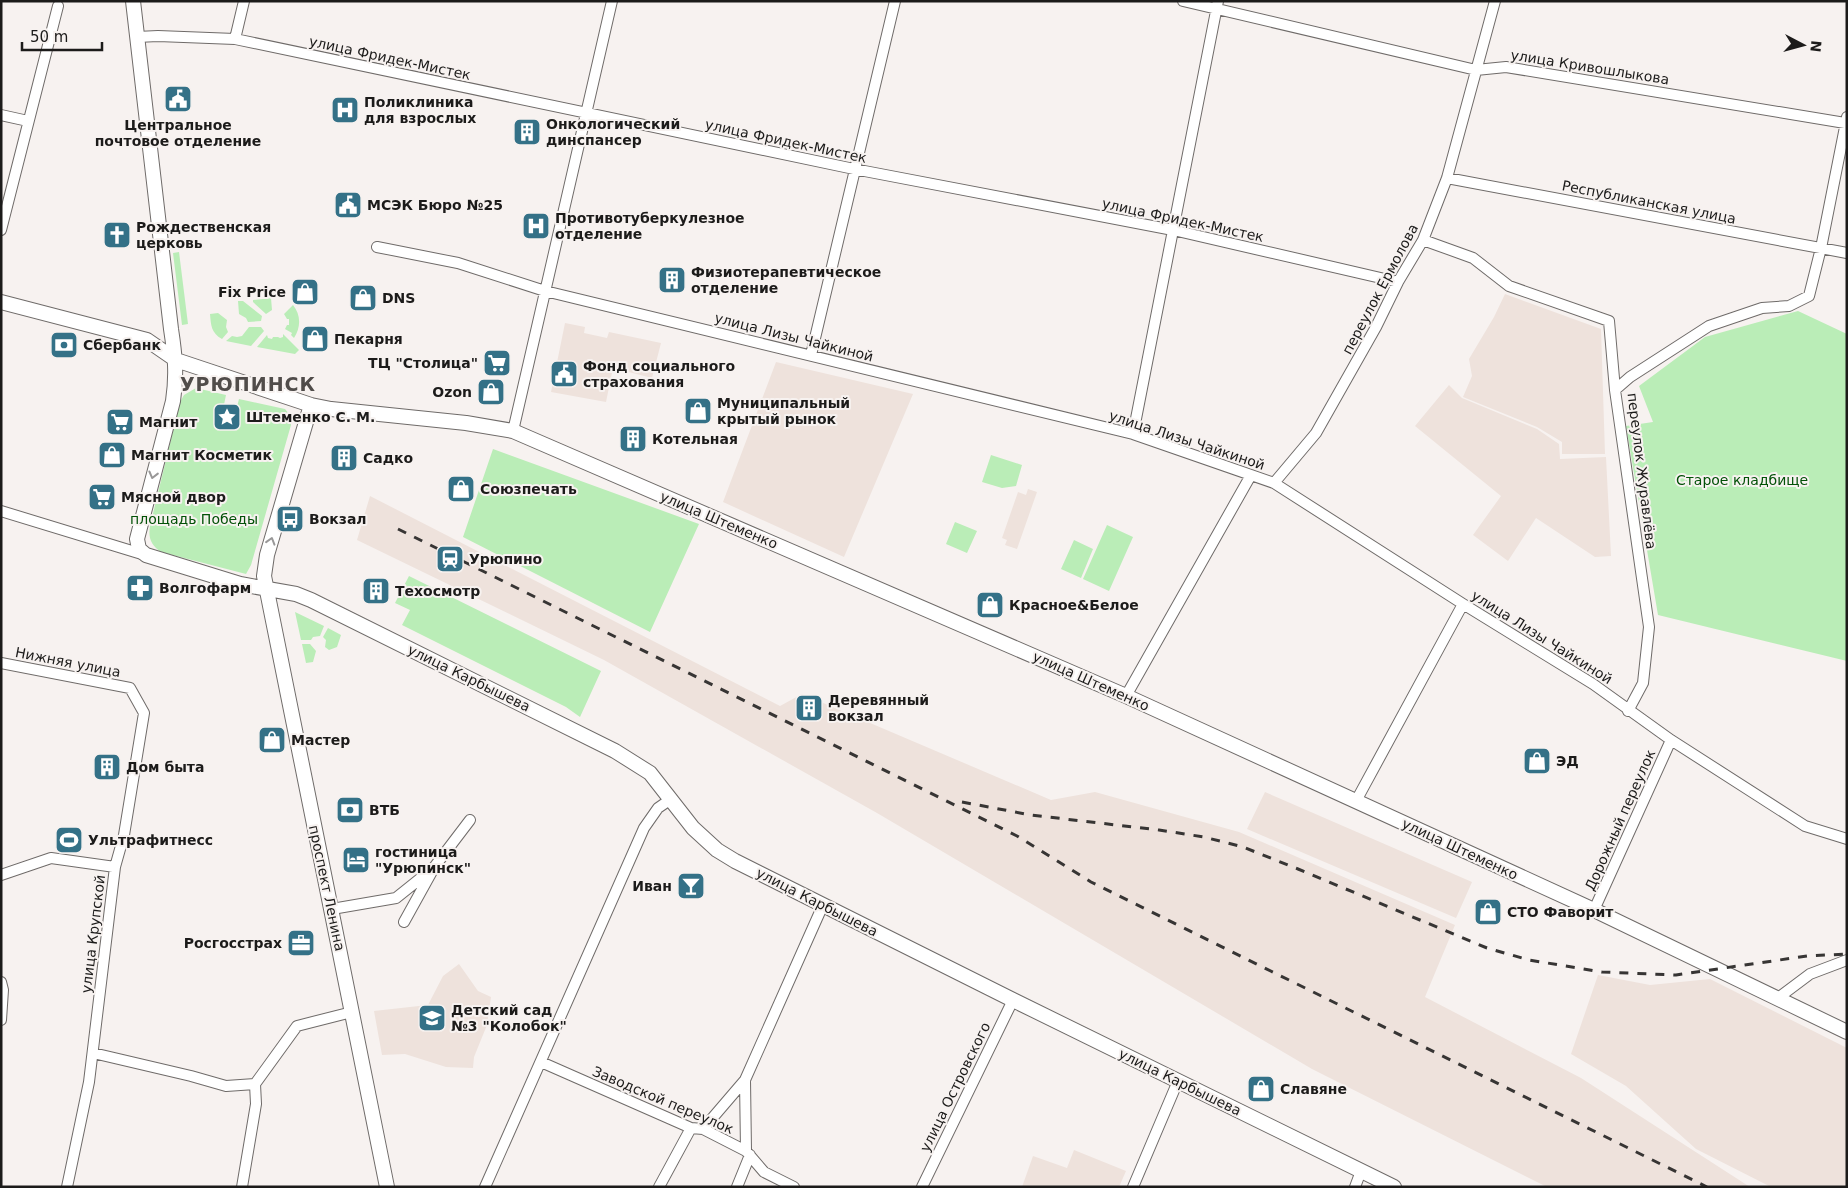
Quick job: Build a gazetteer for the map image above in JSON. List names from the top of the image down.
{
  "streets": {
    "main road": ["улица Штеменко", "улица Карбышева", "проспект Ленина"],
    "street": [
      "улица Фридек-Мистек",
      "улица Кривошлыкова",
      "Республиканская улица",
      "переулок Ермолова",
      "улица Лизы Чайкиной",
      "переулок Журавлёва",
      "Нижняя улица",
      "Дорожный переулок",
      "улица Крупской",
      "улица Островского",
      "Заводской переулок"
    ]
  },
  "crossings": [
    ["улица Фридек-Мистек", "переулок Ермолова"],
    ["улица Кривошлыкова", "переулок Ермолова"],
    ["улица Кривошлыкова", "переулок Журавлёва"],
    ["Республиканская улица", "переулок Ермолова"],
    ["Республиканская улица", "переулок Журавлёва"],
    ["переулок Ермолова", "улица Лизы Чайкиной"],
    ["улица Лизы Чайкиной", "переулок Журавлёва"],
    ["улица Лизы Чайкиной", "Дорожный переулок"],
    ["улица Штеменко", "Дорожный переулок"],
    ["Нижняя улица", "улица Крупской"],
    ["улица Карбышева", "проспект Ленина"],
    ["улица Карбышева", "улица Островского"]
  ],
  "districts": ["УРЮПИНСК"],
  "parks": ["Старое кладбище", "площадь Победы"],
  "places": {
    "public building": ["Центральное почтовое отделение", "МСЭК Бюро №25", "Фонд социального страхования"],
    "hospital": ["Поликлиника для взрослых", "Противотуберкулезное отделение"],
    "building": [
      "Онкологический динспансер",
      "Физиотерапевтическое отделение",
      "Котельная",
      "Садко",
      "Техосмотр",
      "Деревянный вокзал",
      "Дом быта"
    ],
    "church": ["Рождественская церковь"],
    "shop": [
      "Fix Price",
      "DNS",
      "Пекарня",
      "Ozon",
      "Муниципальный крытый рынок",
      "Магнит Косметик",
      "Союзпечать",
      "Красное&Белое",
      "Мастер",
      "ЭД",
      "СТО Фаворит",
      "Славяне"
    ],
    "bank": ["Сбербанк", "ВТБ"],
    "supermarket": ["ТЦ \"Столица\"", "Магнит", "Мясной двор"],
    "place": ["Штеменко С. М."],
    "bus stop": ["Вокзал"],
    "station": ["Урюпино"],
    "pharmacy": ["Волгофарм"],
    "sports": ["Ультрафитнесс"],
    "hotel": ["гостиница \"Урюпинск\""],
    "bar": ["Иван"],
    "office": ["Росгосстрах"],
    "school or university": ["Детский сад №3 \"Колобок\""]
  },
  "scale_bar": "50 m",
  "north": "right"
}
